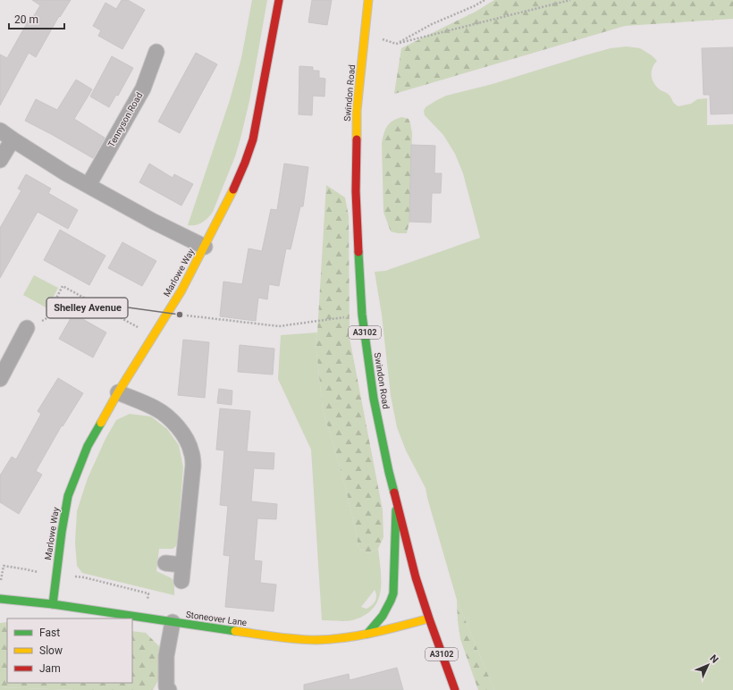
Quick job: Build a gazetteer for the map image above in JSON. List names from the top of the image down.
{
  "streets": {
    "street": [
      "Swindon Road",
      "Tennyson Road",
      "Marlowe Way",
      "A3102",
      "Stoneover Lane"
    ]
  },
  "crossings": [
    ["Swindon Road", "Stoneover Lane"],
    ["Marlowe Way", "Stoneover Lane"]
  ],
  "places": ["Shelley Avenue"],
  "legend": ["Fast", "Slow", "Jam"],
  "scale_bar": "20 m",
  "north": "top right"
}
